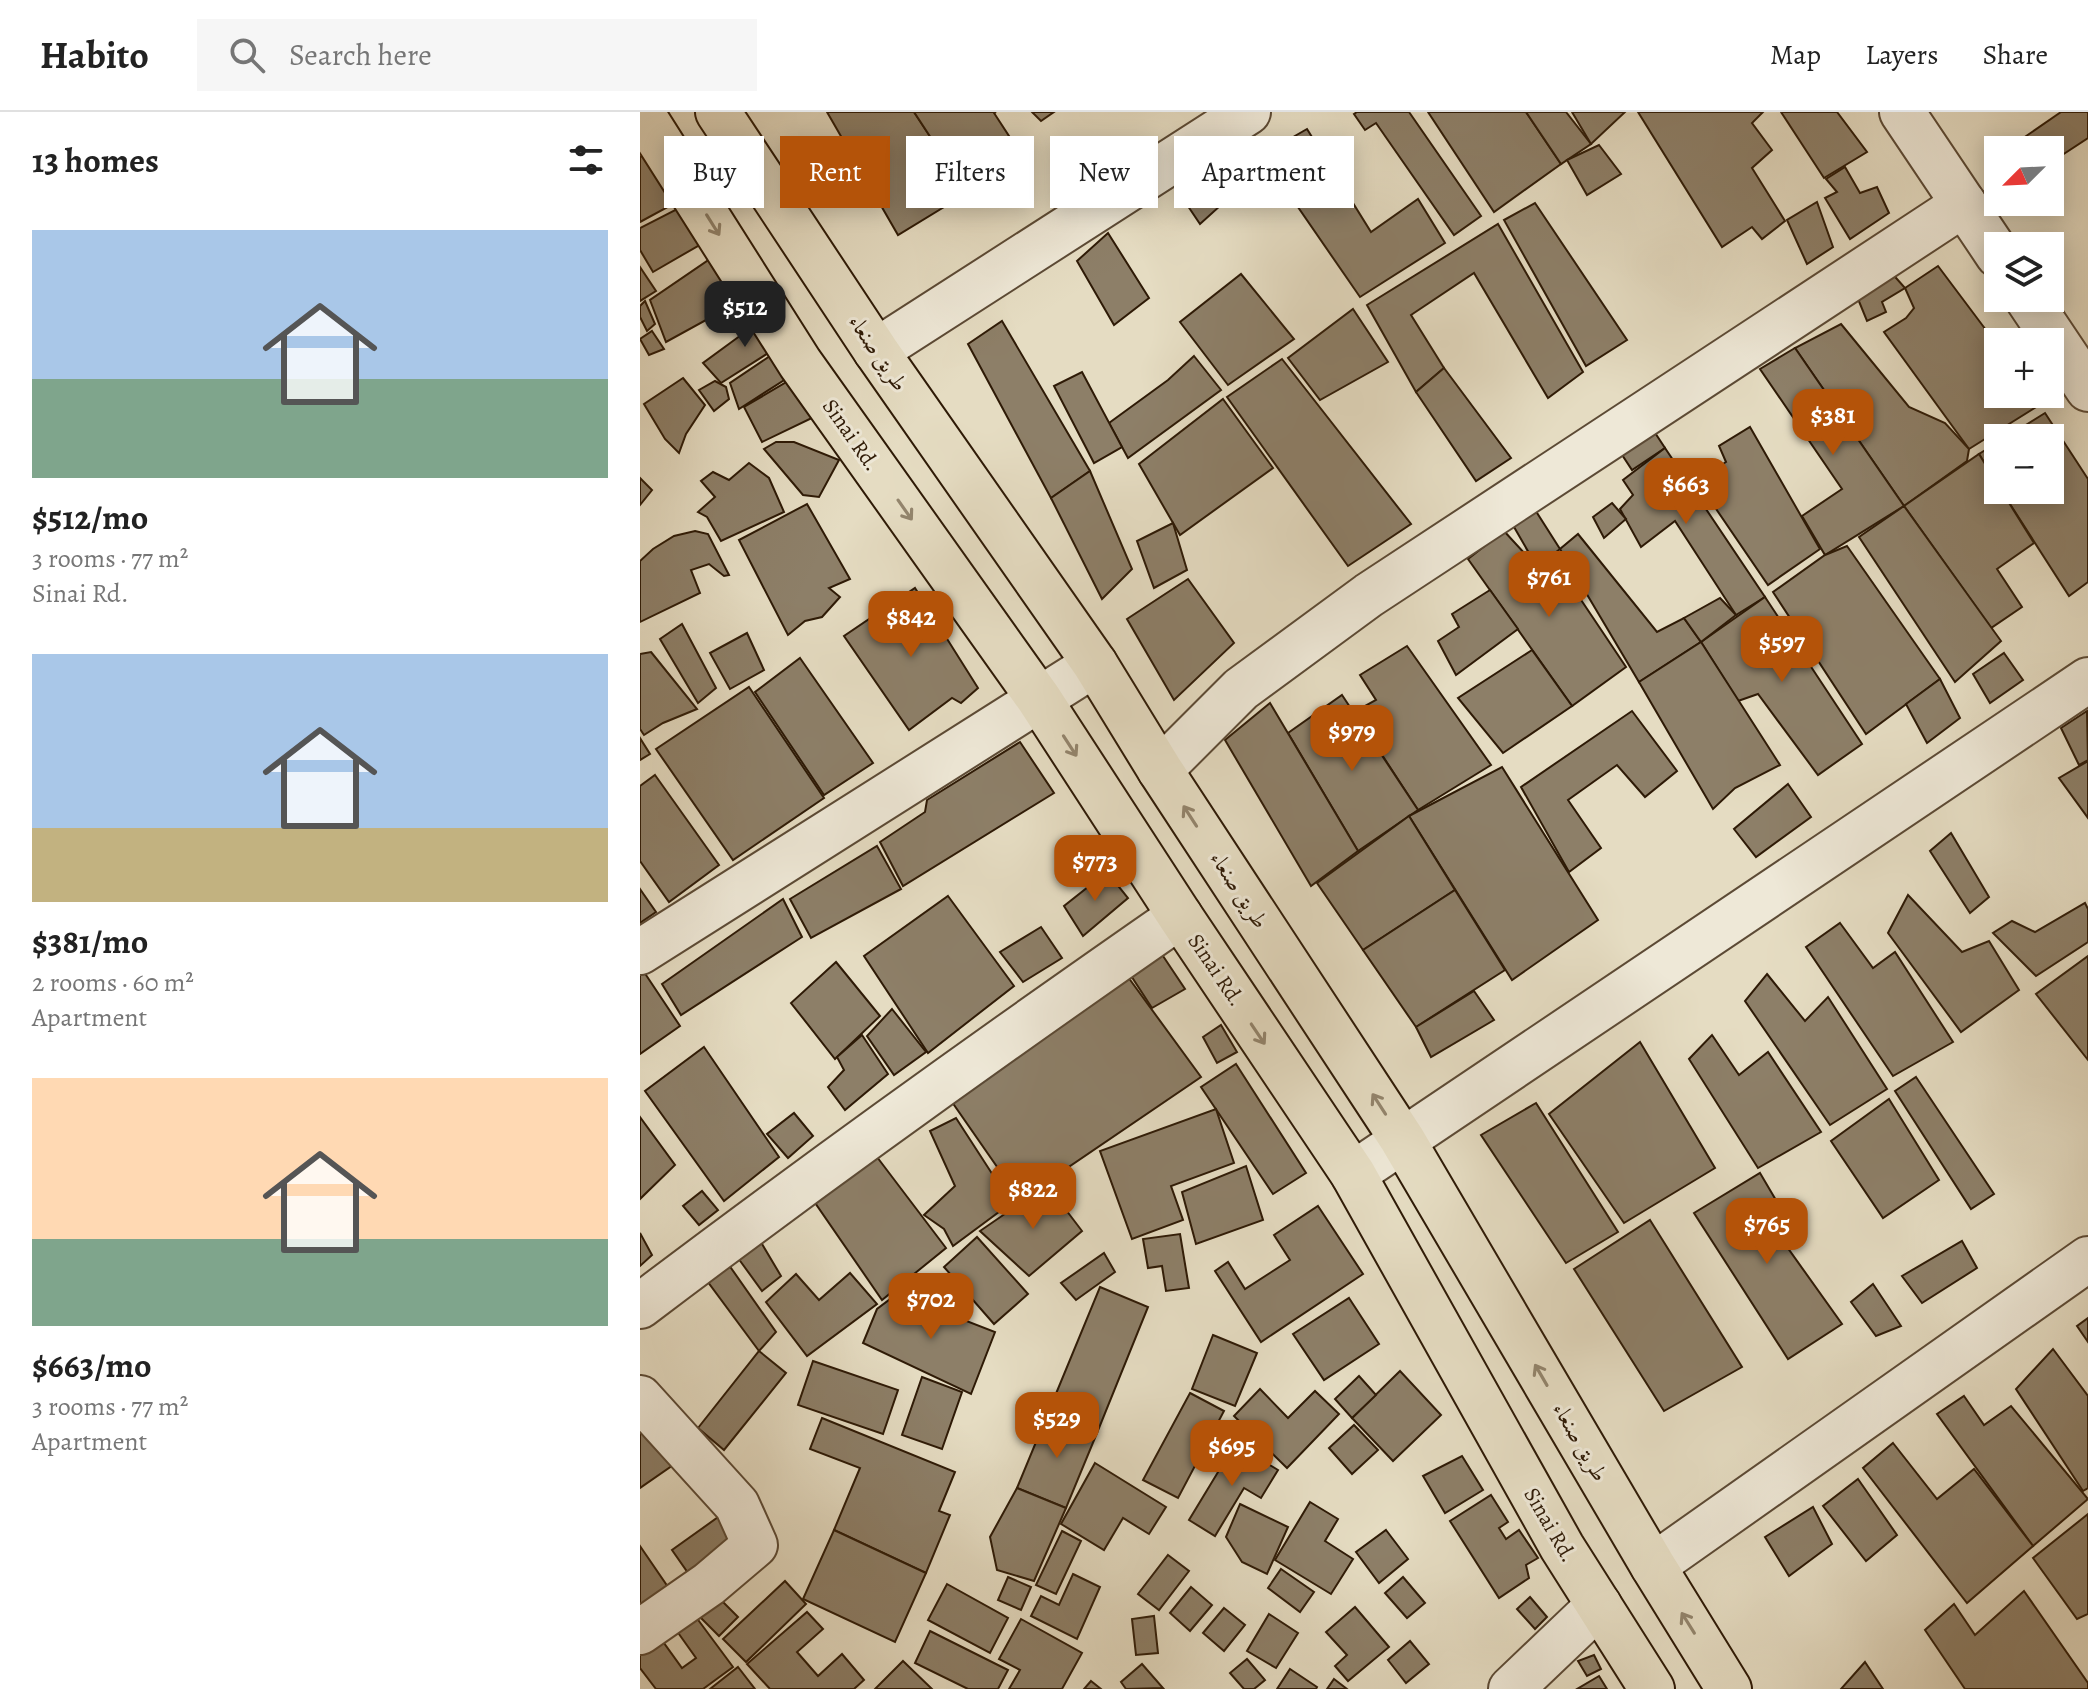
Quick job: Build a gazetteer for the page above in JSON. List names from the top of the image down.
{
  "streets": {
    "main road": ["طريق صنعاء", "Sinai Rd."]
  },
  "one_way": ["طريق صنعاء", "Sinai Rd."],
  "north": "bottom left",
  "page": {
    "header": "Habito",
    "search": "Search here",
    "nav": ["Map", "Layers", "Share"],
    "heading": "13 homes",
    "map_buttons": ["+", "−"],
    "chip": [
      "Buy",
      "Rent",
      "Filters",
      "New",
      "Apartment"
    ],
    "list": [
      {
        "name": "$512/mo",
        "note": "3 rooms · 77 m² · Sinai Rd."
      },
      {
        "name": "$381/mo",
        "note": "2 rooms · 60 m² · Apartment"
      },
      {
        "name": "$663/mo",
        "note": "3 rooms · 77 m² · Apartment"
      }
    ],
    "price": [
      "$512",
      "$381",
      "$663",
      "$761",
      "$842",
      "$597",
      "$979",
      "$773",
      "$822",
      "$765",
      "$702",
      "$529",
      "$695"
    ]
  }
}
